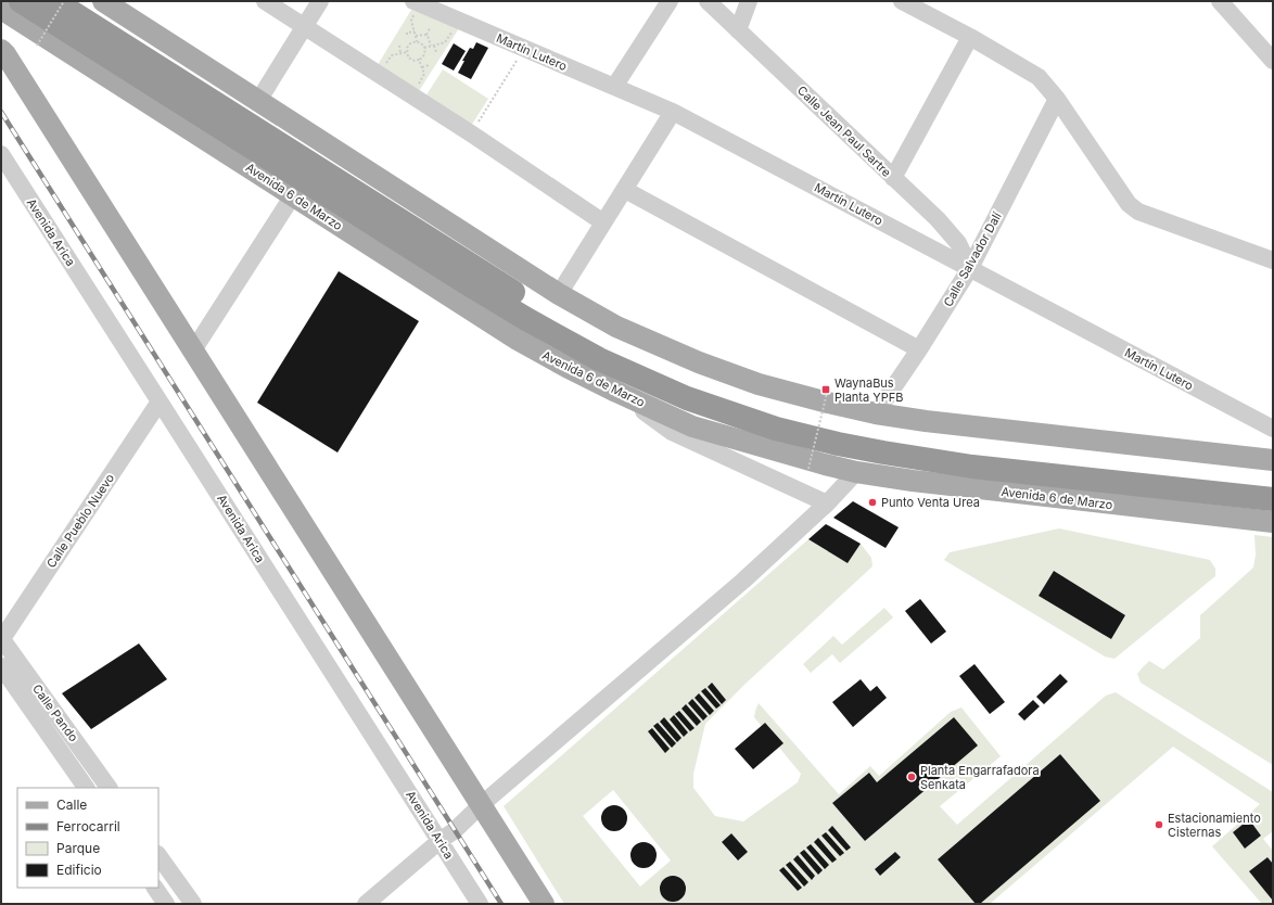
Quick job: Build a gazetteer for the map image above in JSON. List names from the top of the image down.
{
  "streets": {
    "highway": ["Avenida 6 de Marzo"],
    "street": [
      "Martín Lutero",
      "Calle Jean Paul Sartre",
      "Avenida Arica",
      "Calle Salvador Dalí",
      "Calle Pueblo Nuevo",
      "Calle Pando"
    ]
  },
  "crossings": [
    ["Martín Lutero", "Calle Jean Paul Sartre"],
    ["Martín Lutero", "Calle Salvador Dalí"],
    ["Calle Jean Paul Sartre", "Calle Salvador Dalí"],
    ["Avenida Arica", "Calle Pueblo Nuevo"],
    ["Calle Pueblo Nuevo", "Calle Pando"]
  ],
  "places": {
    "transit": ["WaynaBus Planta YPFB"],
    "other": ["Punto Venta Urea", "Planta Engarrafadora Senkata", "Estacionamiento Cisternas"]
  },
  "legend": [
    "Calle",
    "Ferrocarril",
    "Parque",
    "Edificio"
  ]
}
